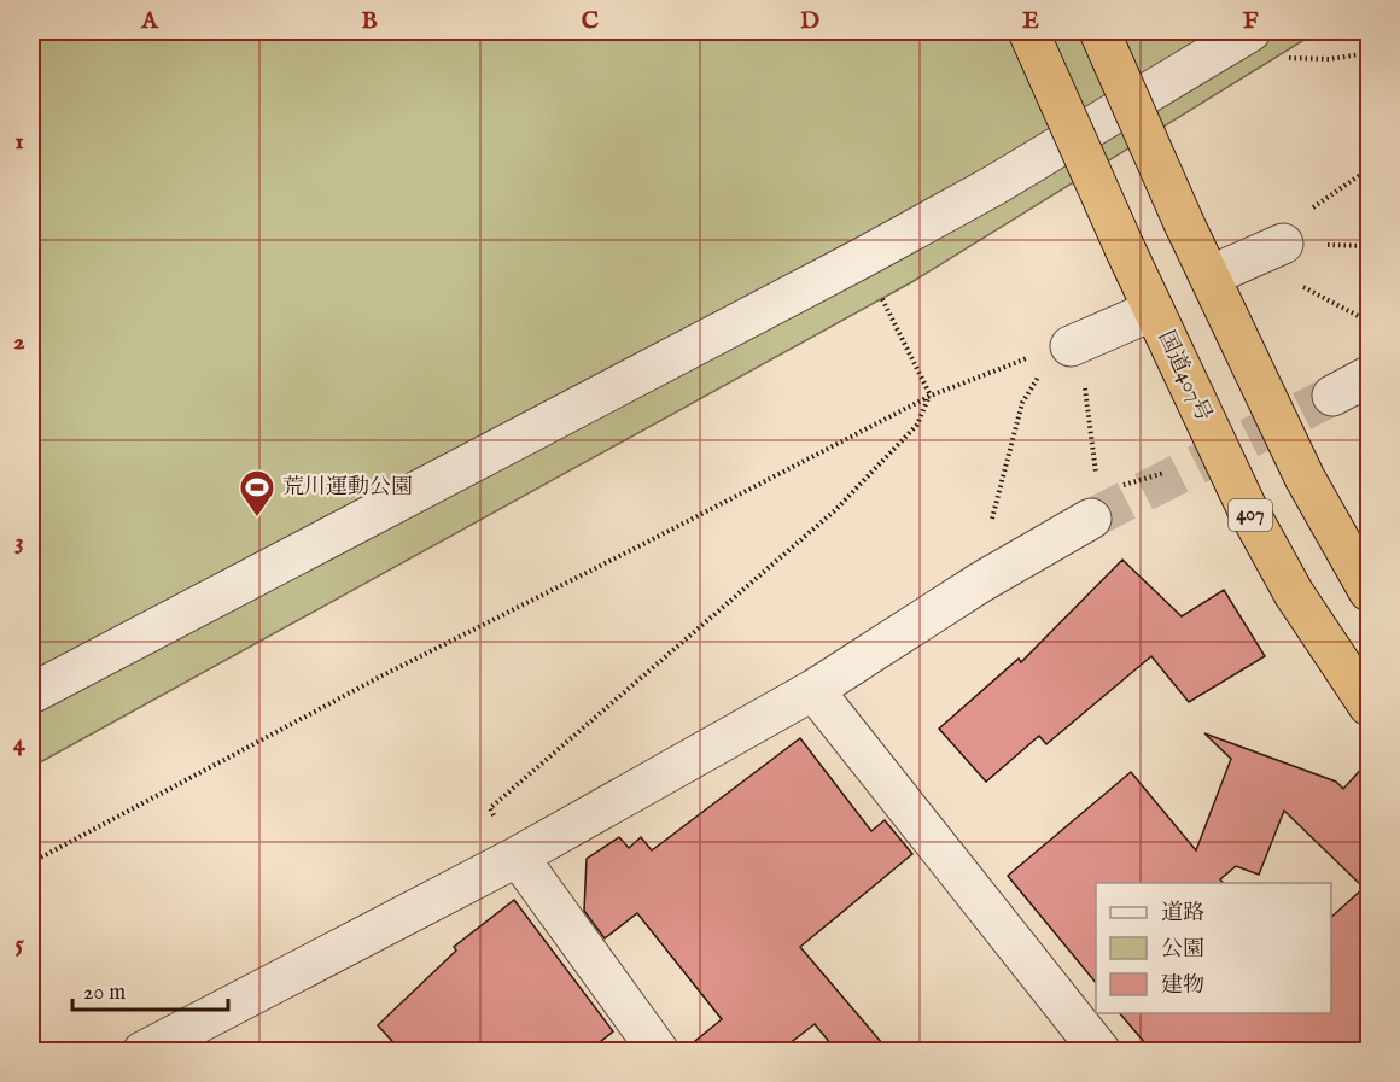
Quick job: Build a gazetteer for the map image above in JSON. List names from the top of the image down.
{
  "streets": {
    "highway": ["国道407号", "407"]
  },
  "places": {
    "sports": ["荒川運動公園"]
  },
  "legend": ["道路", "公園", "建物"],
  "scale_bar": "20 m",
  "grid": {
    "columns": [
      "A",
      "B",
      "C",
      "D",
      "E",
      "F"
    ],
    "rows": [
      "1",
      "2",
      "3",
      "4",
      "5"
    ]
  }
}
